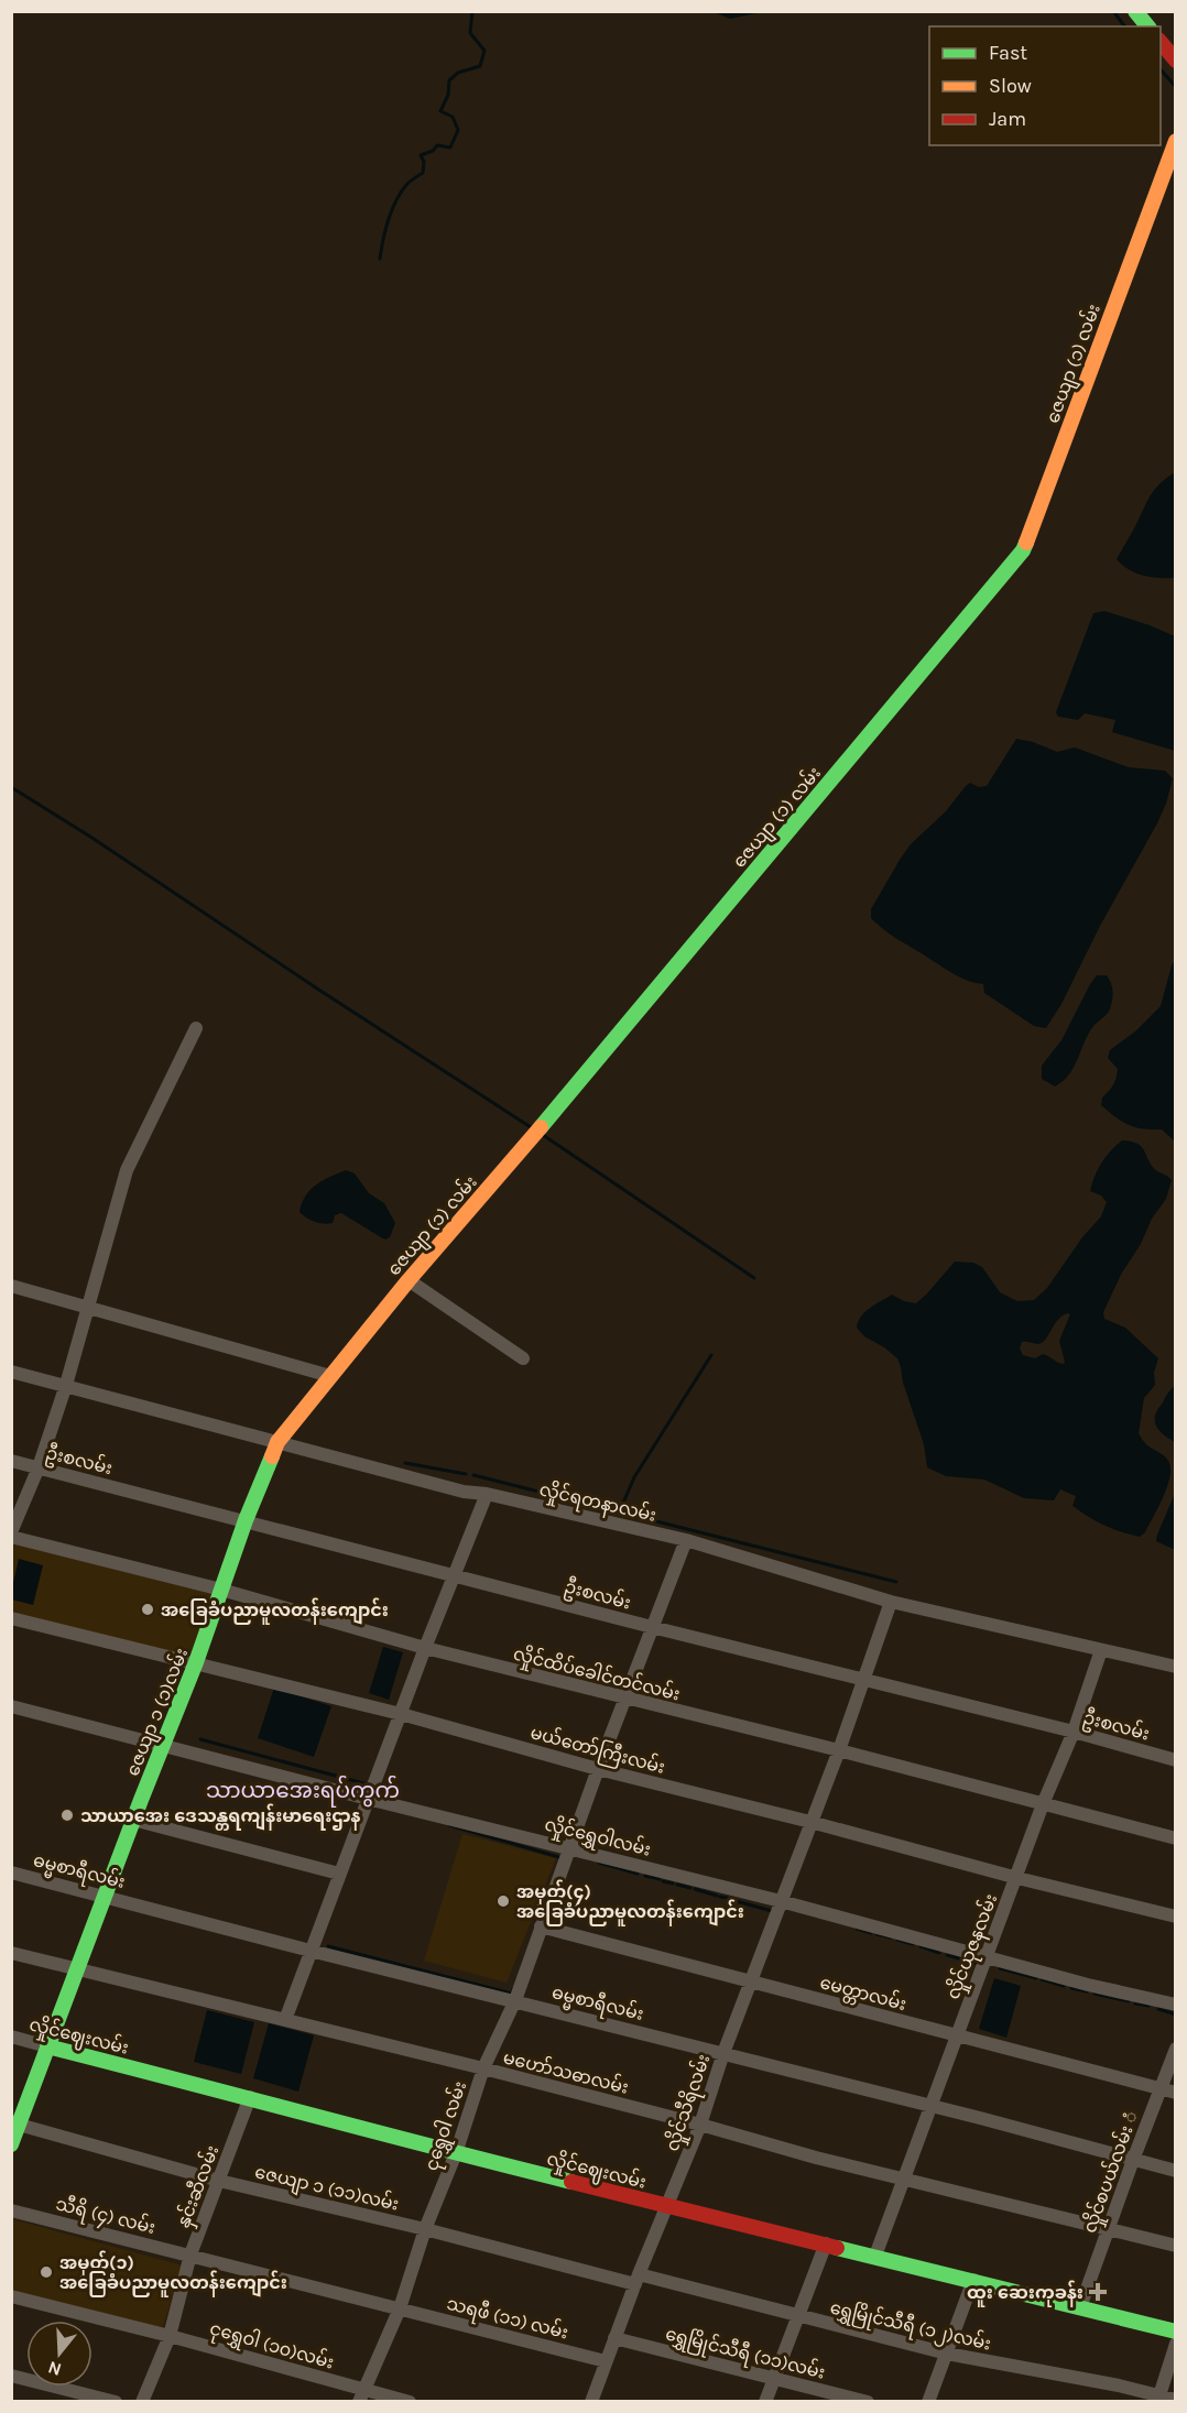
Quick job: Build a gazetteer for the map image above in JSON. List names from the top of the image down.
{
  "streets": {
    "street": [
      "ဇေယျာ (၁) လမ်း",
      "ဦးစလမ်း",
      "လှိုင်ရတနာလမ်း",
      "လှိုင်ထိပ်ခေါင်တင်လမ်း",
      "ဇေယျာ ၁ (၁)လမ်း",
      "မယ်တော်ကြီးလမ်း",
      "လှိုင်ရွှေဝါလမ်း",
      "ဓမ္မစာရီလမ်း",
      "လှိုင်ယုဇနလမ်း",
      "မေတ္တာလမ်း",
      "လှိုင်ဈေးလမ်း",
      "မဟော်သဓာလမ်း",
      "လှိုင်သီရိလမ်း",
      "ငုရွှေဝါ လမ်း",
      "လှိုင်စပယ်လမ်း ံ",
      "နှင်းဆီလမ်း",
      "ဇေယျာ ၁ (၁၁)လမ်း",
      "သီရိ (၄) လမ်း",
      "သရဖီ (၁၁) လမ်း",
      "ရွှေမြိုင်သီရီ (၁၂)လမ်း",
      "ငုရွှေဝါ (၁၀)လမ်း",
      "ရွှေမြိုင်သီရီ (၁၁)လမ်း"
    ]
  },
  "crossings": [
    ["ဇေယျာ (၁) လမ်း", "လှိုင်ရတနာလမ်း"],
    ["ဇေယျာ (၁) လမ်း", "ဇေယျာ ၁ (၁)လမ်း"],
    ["ဦးစလမ်း", "ဇေယျာ ၁ (၁)လမ်း"],
    ["ဦးစလမ်း", "လှိုင်ယုဇနလမ်း"],
    ["ဦးစလမ်း", "လှိုင်သီရိလမ်း"],
    ["ဦးစလမ်း", "ငုရွှေဝါ လမ်း"],
    ["လှိုင်ရတနာလမ်း", "ဇေယျာ ၁ (၁)လမ်း"],
    ["လှိုင်ရတနာလမ်း", "လှိုင်ယုဇနလမ်း"],
    ["လှိုင်ရတနာလမ်း", "လှိုင်သီရိလမ်း"],
    ["လှိုင်ရတနာလမ်း", "ငုရွှေဝါ လမ်း"],
    ["လှိုင်ထိပ်ခေါင်တင်လမ်း", "ဇေယျာ ၁ (၁)လမ်း"],
    ["လှိုင်ထိပ်ခေါင်တင်လမ်း", "လှိုင်ယုဇနလမ်း"],
    ["လှိုင်ထိပ်ခေါင်တင်လမ်း", "လှိုင်သီရိလမ်း"],
    ["လှိုင်ထိပ်ခေါင်တင်လမ်း", "ငုရွှေဝါ လမ်း"],
    ["ဇေယျာ ၁ (၁)လမ်း", "မယ်တော်ကြီးလမ်း"],
    ["ဇေယျာ ၁ (၁)လမ်း", "လှိုင်ရွှေဝါလမ်း"],
    ["ဇေယျာ ၁ (၁)လမ်း", "ဓမ္မစာရီလမ်း"],
    ["ဇေယျာ ၁ (၁)လမ်း", "လှိုင်ဈေးလမ်း"],
    ["ဇေယျာ ၁ (၁)လမ်း", "မဟော်သဓာလမ်း"],
    ["ဇေယျာ ၁ (၁)လမ်း", "ဇေယျာ ၁ (၁၁)လမ်း"],
    ["မယ်တော်ကြီးလမ်း", "လှိုင်ယုဇနလမ်း"],
    ["မယ်တော်ကြီးလမ်း", "လှိုင်သီရိလမ်း"],
    ["မယ်တော်ကြီးလမ်း", "ငုရွှေဝါ လမ်း"],
    ["လှိုင်ရွှေဝါလမ်း", "လှိုင်ယုဇနလမ်း"],
    ["လှိုင်ရွှေဝါလမ်း", "လှိုင်သီရိလမ်း"],
    ["လှိုင်ရွှေဝါလမ်း", "ငုရွှေဝါ လမ်း"],
    ["ဓမ္မစာရီလမ်း", "လှိုင်ယုဇနလမ်း"],
    ["ဓမ္မစာရီလမ်း", "လှိုင်သီရိလမ်း"],
    ["ဓမ္မစာရီလမ်း", "ငုရွှေဝါ လမ်း"],
    ["ဓမ္မစာရီလမ်း", "လှိုင်စပယ်လမ်း ံ"],
    ["လှိုင်ယုဇနလမ်း", "မေတ္တာလမ်း"],
    ["လှိုင်ယုဇနလမ်း", "လှိုင်ဈေးလမ်း"],
    ["လှိုင်ယုဇနလမ်း", "မဟော်သဓာလမ်း"],
    ["မေတ္တာလမ်း", "လှိုင်သီရိလမ်း"],
    ["မေတ္တာလမ်း", "ငုရွှေဝါ လမ်း"],
    ["မေတ္တာလမ်း", "လှိုင်စပယ်လမ်း ံ"],
    ["လှိုင်ဈေးလမ်း", "လှိုင်သီရိလမ်း"],
    ["လှိုင်ဈေးလမ်း", "ငုရွှေဝါ လမ်း"],
    ["လှိုင်ဈေးလမ်း", "လှိုင်စပယ်လမ်း ံ"],
    ["လှိုင်ဈေးလမ်း", "နှင်းဆီလမ်း"],
    ["မဟော်သဓာလမ်း", "လှိုင်သီရိလမ်း"],
    ["မဟော်သဓာလမ်း", "ငုရွှေဝါ လမ်း"],
    ["မဟော်သဓာလမ်း", "လှိုင်စပယ်လမ်း ံ"],
    ["လှိုင်သီရိလမ်း", "ဇေယျာ ၁ (၁၁)လမ်း"],
    ["လှိုင်သီရိလမ်း", "သရဖီ (၁၁) လမ်း"],
    ["လှိုင်သီရိလမ်း", "ရွှေမြိုင်သီရီ (၁၂)လမ်း"],
    ["လှိုင်သီရိလမ်း", "ရွှေမြိုင်သီရီ (၁၁)လမ်း"],
    ["ငုရွှေဝါ လမ်း", "ဇေယျာ ၁ (၁၁)လမ်း"],
    ["ငုရွှေဝါ လမ်း", "သီရိ (၄) လမ်း"],
    ["ငုရွှေဝါ လမ်း", "သရဖီ (၁၁) လမ်း"],
    ["ငုရွှေဝါ လမ်း", "ငုရွှေဝါ (၁၀)လမ်း"],
    ["နှင်းဆီလမ်း", "ဇေယျာ ၁ (၁၁)လမ်း"],
    ["နှင်းဆီလမ်း", "သီရိ (၄) လမ်း"],
    ["နှင်းဆီလမ်း", "ငုရွှေဝါ (၁၀)လမ်း"],
    ["ဇေယျာ ၁ (၁၁)လမ်း", "ရွှေမြိုင်သီရီ (၁၂)လမ်း"],
    ["သီရိ (၄) လမ်း", "သရဖီ (၁၁) လမ်း"]
  ],
  "districts": ["သာယာအေးရပ်ကွက်"],
  "places": {
    "other": [
      "အခြေခံပညာမူလတန်းကျောင်း",
      "သာယာအေး ဒေသန္တရကျန်းမာရေးဌာန",
      "အမှတ်(၄) အခြေခံပညာမူလတန်းကျောင်း",
      "အမှတ်(၁) အခြေခံပညာမူလတန်းကျောင်း"
    ],
    "health": ["ထူး ဆေးကုခန်း"]
  },
  "legend": ["Fast", "Slow", "Jam"],
  "north": "bottom"
}
